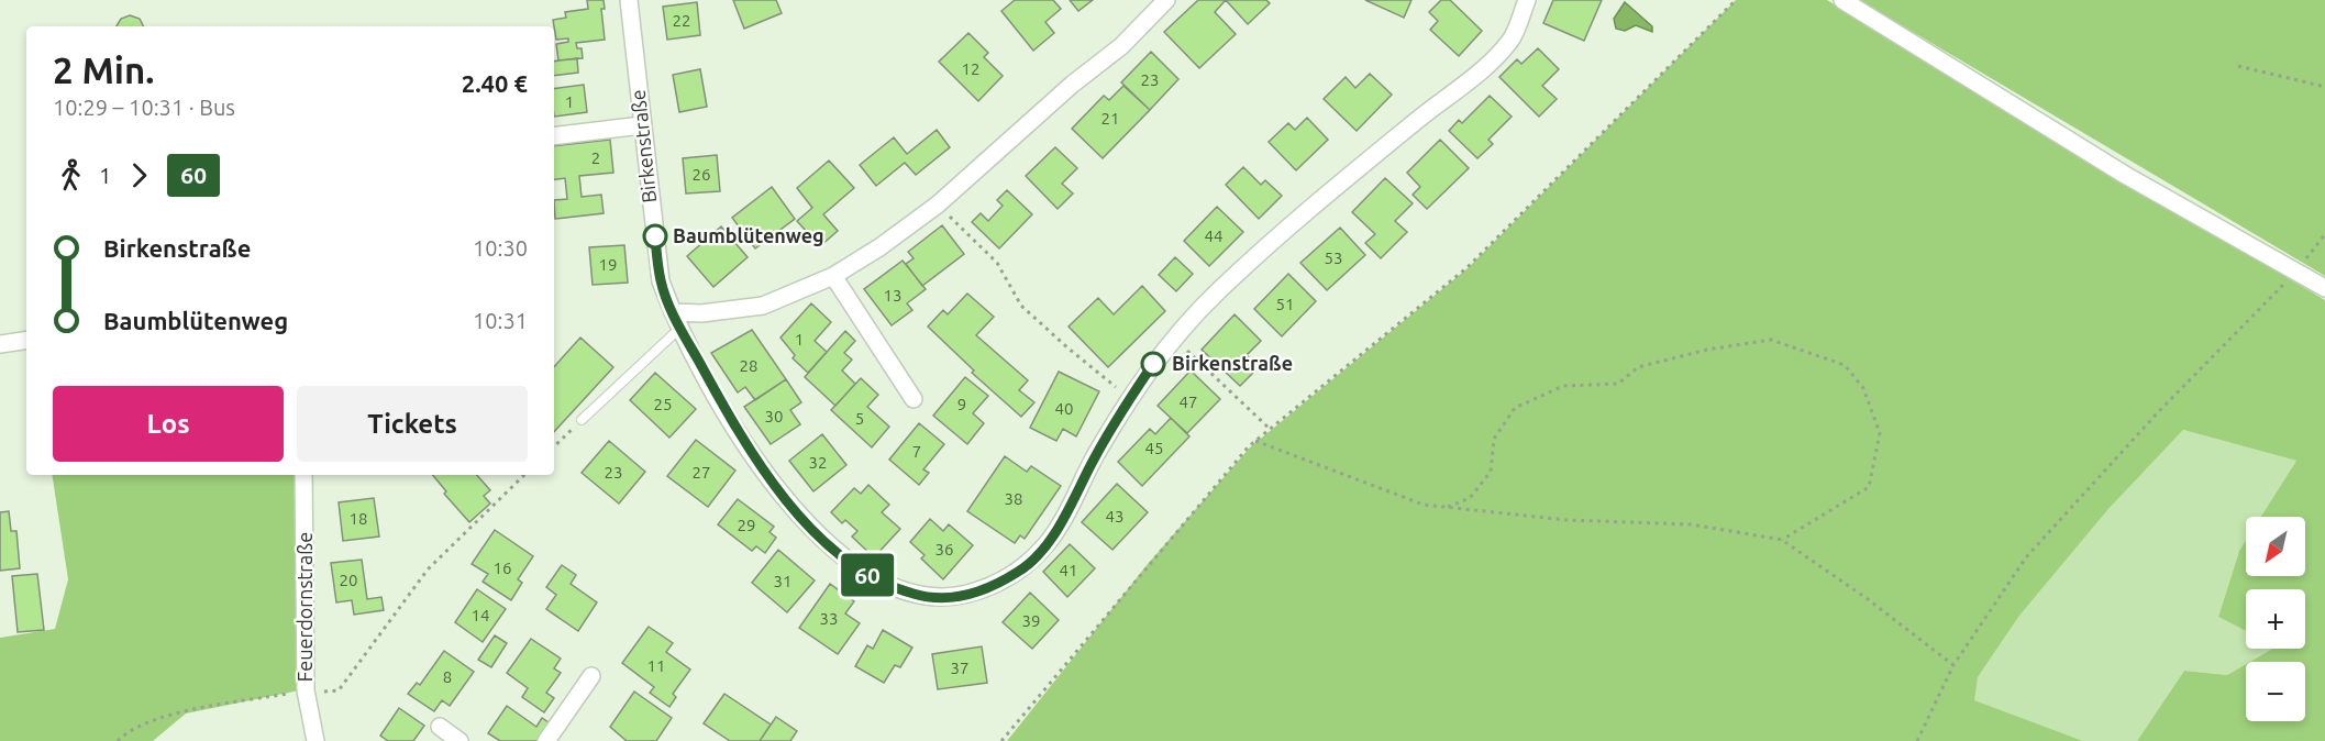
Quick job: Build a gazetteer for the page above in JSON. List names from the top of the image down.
{
  "streets": {
    "street": ["Birkenstraße", "Feuerdornstraße"]
  },
  "places": ["Baumblütenweg", "Birkenstraße"],
  "lines": ["bus line 60"],
  "house_numbers": [
    "22",
    "12",
    "23",
    "1",
    "21",
    "2",
    "26",
    "44",
    "53",
    "19",
    "13",
    "51",
    "1",
    "28",
    "47",
    "25",
    "9",
    "40",
    "30",
    "5",
    "45",
    "7",
    "32",
    "23",
    "27",
    "38",
    "43",
    "18",
    "29",
    "36",
    "16",
    "41",
    "20",
    "31",
    "14",
    "33",
    "39",
    "11",
    "37",
    "8"
  ],
  "north": "bottom left",
  "page": {
    "on_map": "60",
    "heading": ["2 Min.", "10:29 – 10:31 · Bus", "2.40 €"],
    "legs": ["1", "60"],
    "list": [
      {
        "name": "Birkenstraße",
        "value": "10:30"
      },
      {
        "name": "Baumblütenweg",
        "value": "10:31"
      }
    ],
    "buttons": ["Los", "Tickets"],
    "map_buttons": ["+", "−"]
  }
}
